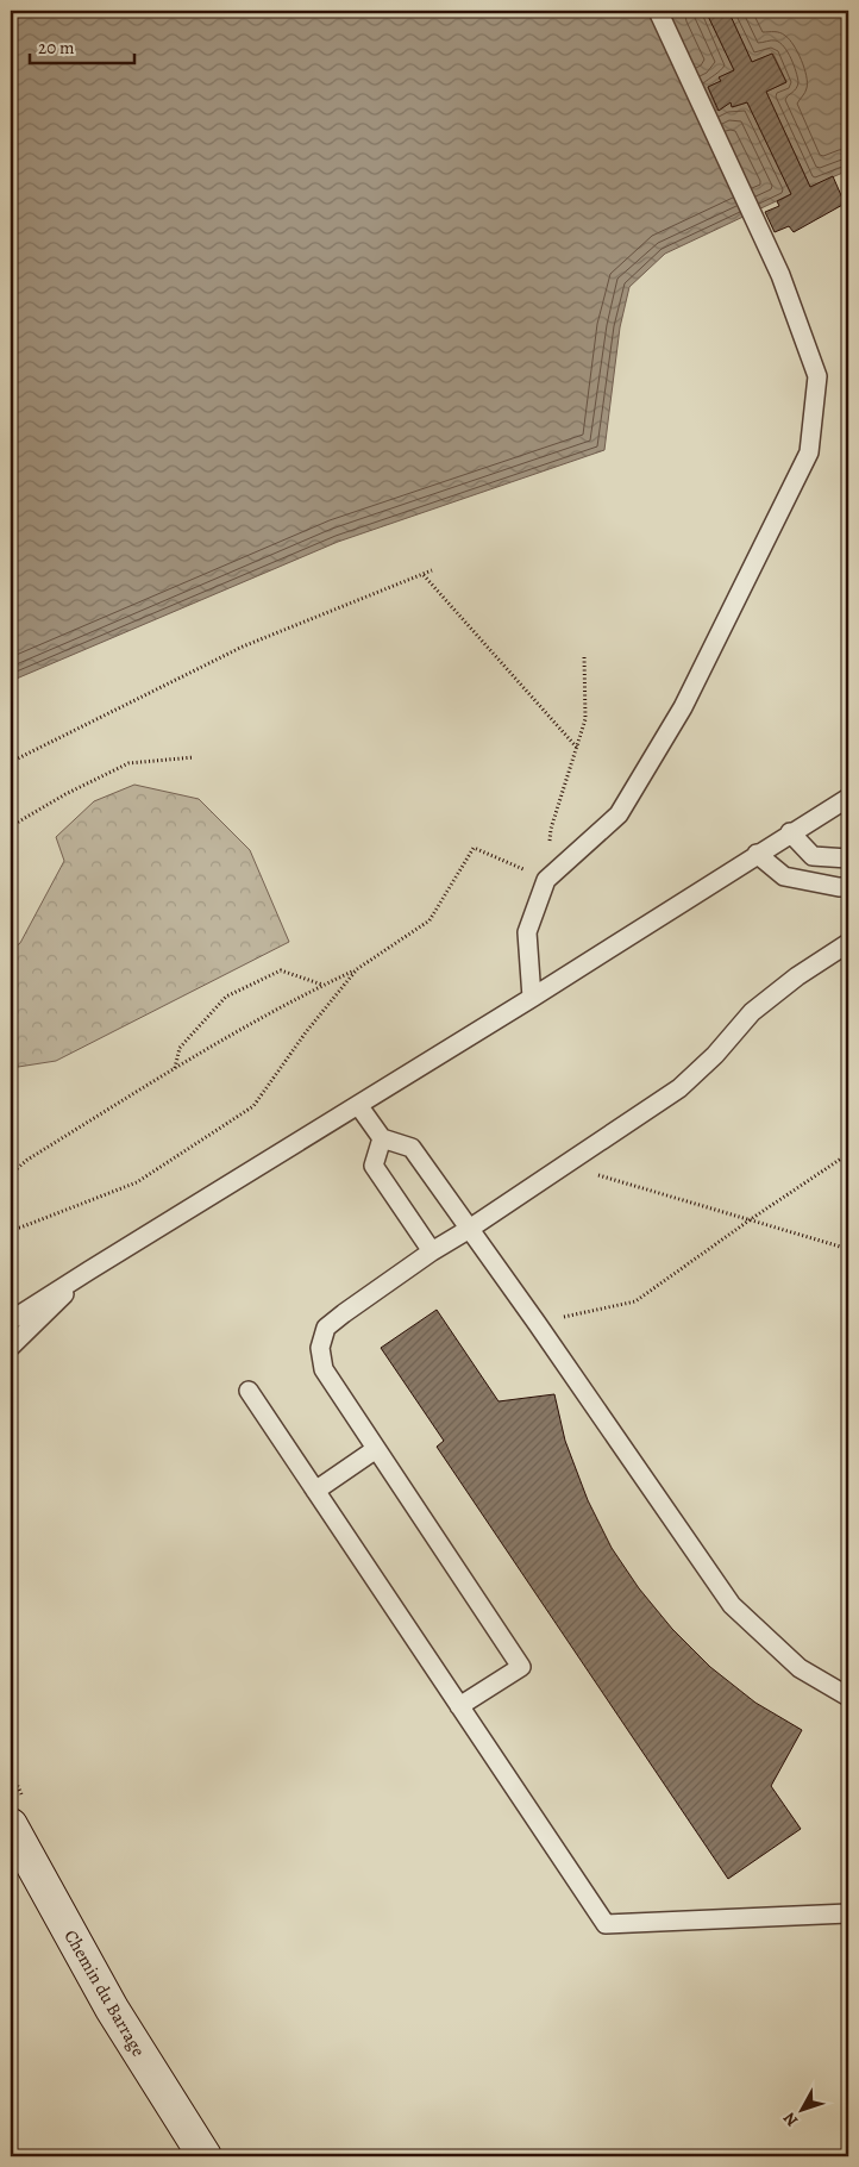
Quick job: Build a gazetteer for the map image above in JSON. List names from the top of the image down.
{
  "streets": {
    "main road": ["Chemin du Barrage"]
  },
  "scale_bar": "20 m",
  "north": "bottom left"
}
